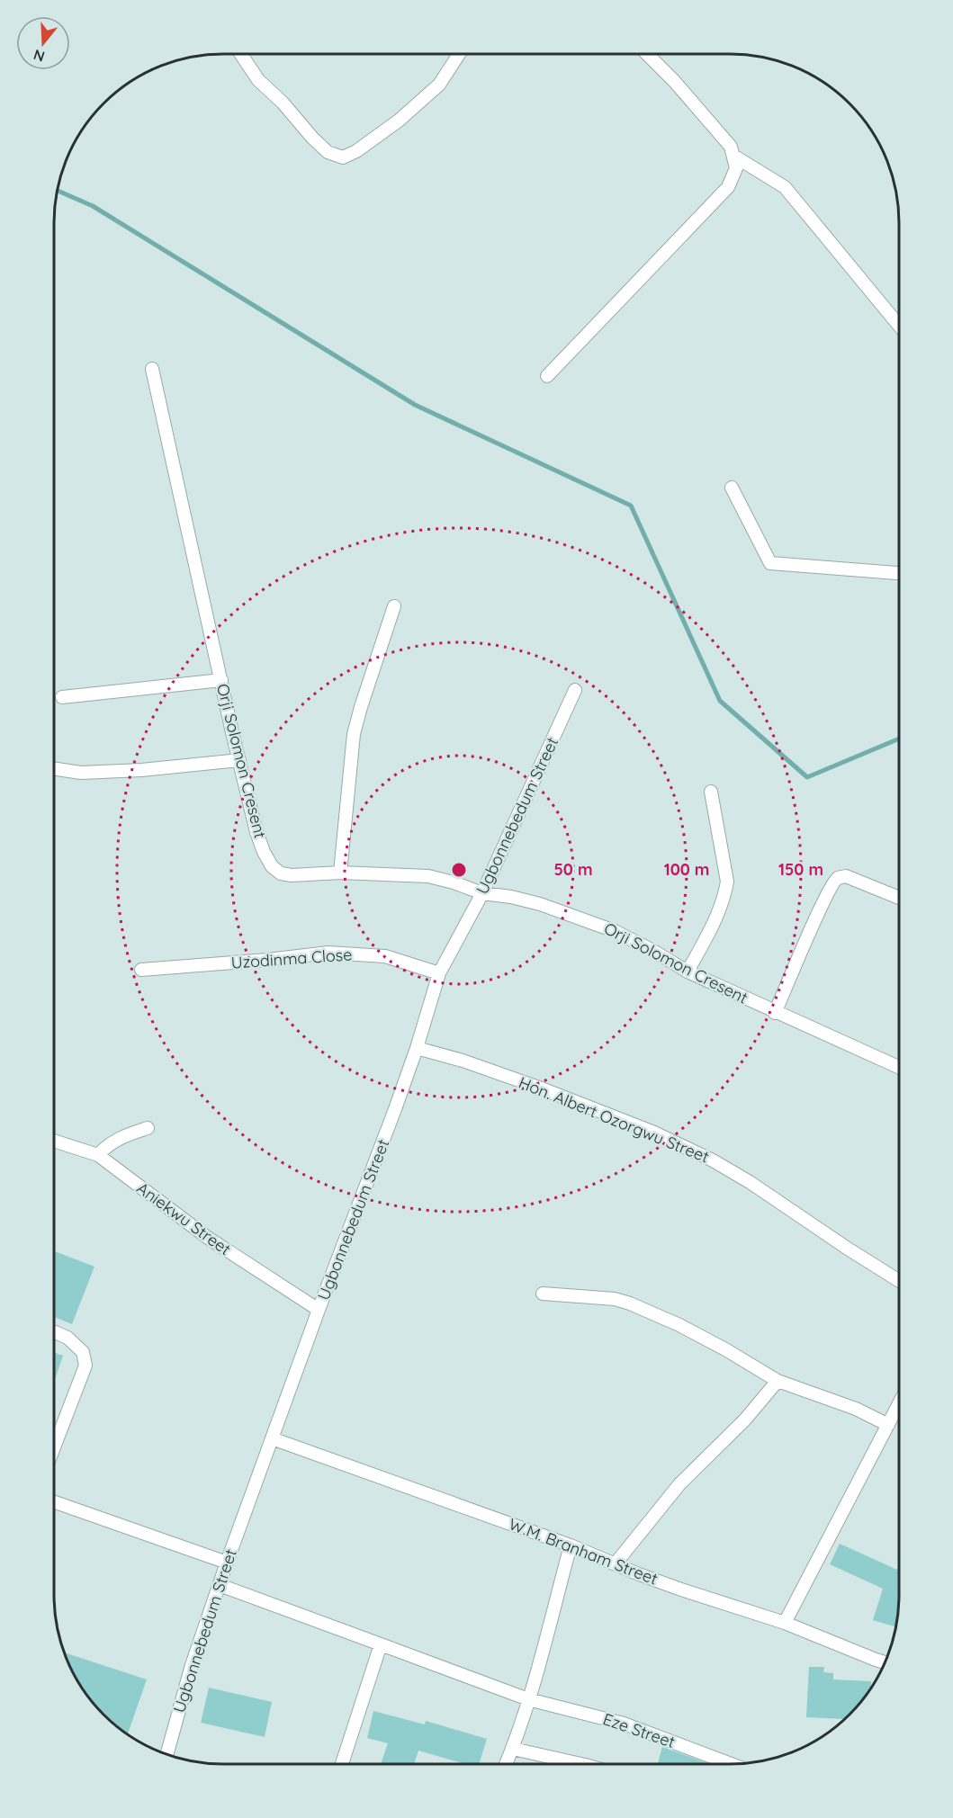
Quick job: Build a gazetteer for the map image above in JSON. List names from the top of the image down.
{
  "streets": {
    "street": [
      "Orji Solomon Cresent",
      "Ugbonnebedum Street",
      "Uzodinma Close",
      "Hon. Albert Ozorgwu Street",
      "Aniekwu Street",
      "W.M. Branham Street",
      "Eze Street"
    ]
  },
  "crossings": [
    ["Orji Solomon Cresent", "Ugbonnebedum Street"],
    ["Ugbonnebedum Street", "Uzodinma Close"],
    ["Ugbonnebedum Street", "Hon. Albert Ozorgwu Street"],
    ["Ugbonnebedum Street", "Aniekwu Street"],
    ["Ugbonnebedum Street", "W.M. Branham Street"],
    ["Ugbonnebedum Street", "Eze Street"]
  ],
  "north": "bottom",
  "rings": ["50 m", "100 m", "150 m"]
}
